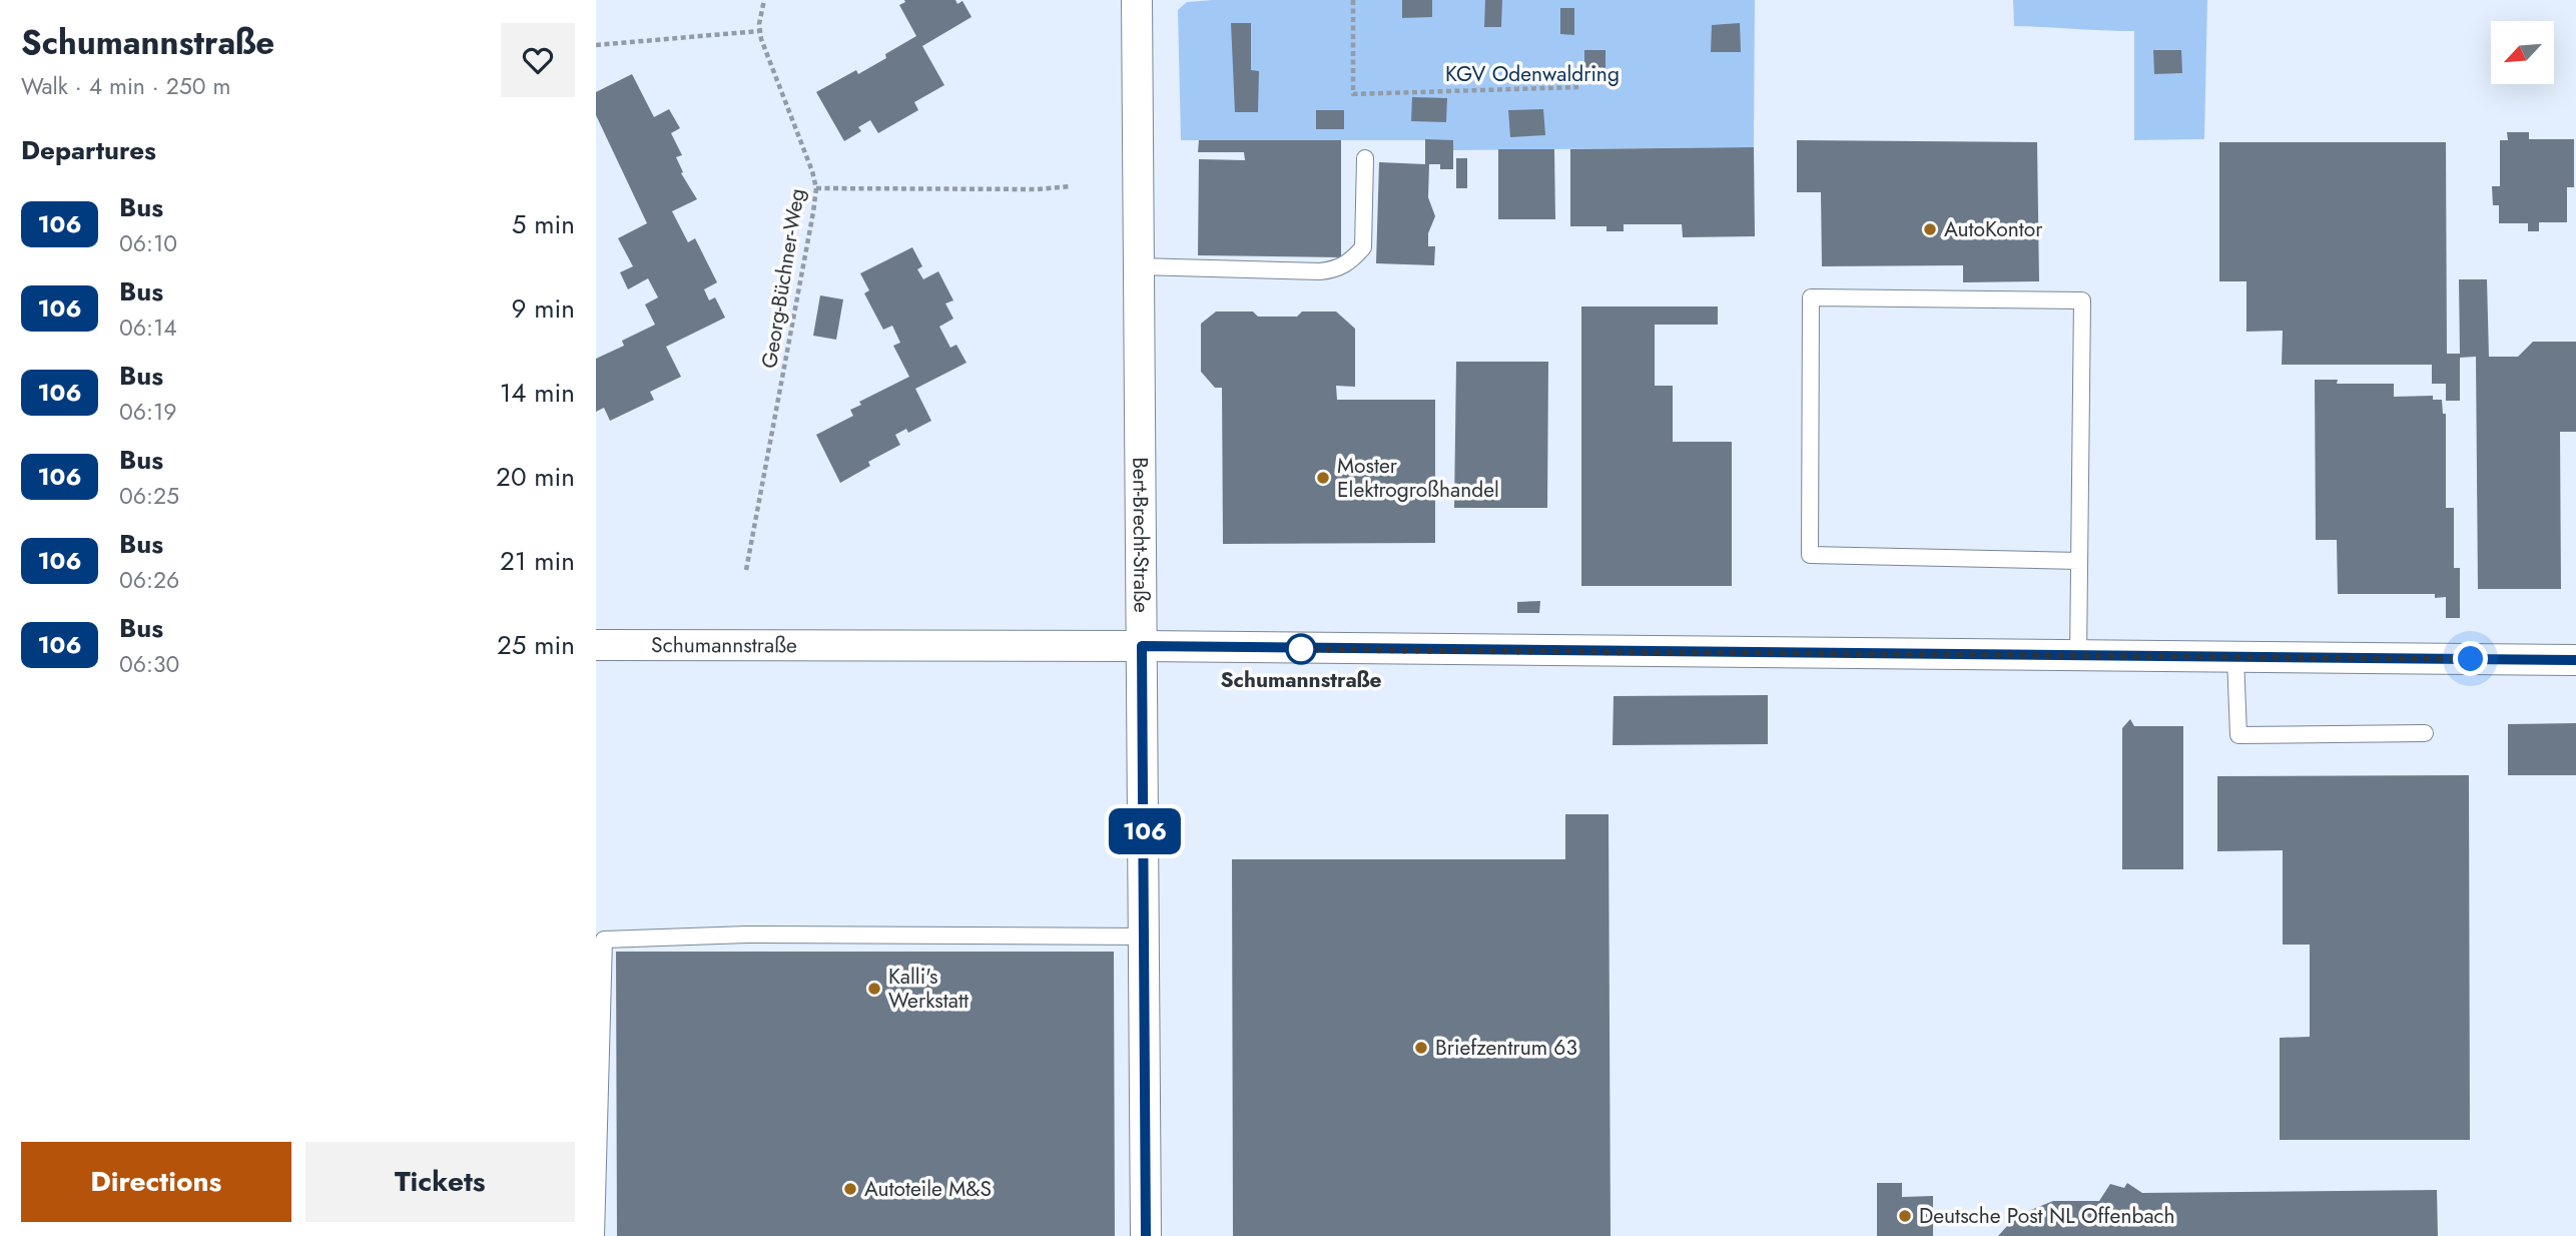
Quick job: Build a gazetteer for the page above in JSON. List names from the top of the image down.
{
  "streets": {
    "street": ["Bert-Brecht-Straße", "Schumannstraße"],
    "path": ["Georg-Büchner-Weg"]
  },
  "crossings": [
    ["Bert-Brecht-Straße", "Schumannstraße"]
  ],
  "parks": ["KGV Odenwaldring"],
  "places": [
    "AutoKontor",
    "Moster Elektrogroßhandel",
    "Schumannstraße",
    "Kalli's Werkstatt",
    "Briefzentrum 63",
    "Autoteile M&S",
    "Deutsche Post NL Offenbach"
  ],
  "lines": ["bus line 106"],
  "north": "bottom left",
  "page": {
    "heading": [
      ["Schumannstraße", "Walk · 4 min · 250 m"],
      "Departures"
    ],
    "on_map": "106",
    "list": [
      {
        "mark": "106",
        "name": "Bus",
        "note": "06:10",
        "value": "5 min"
      },
      {
        "mark": "106",
        "name": "Bus",
        "note": "06:14",
        "value": "9 min"
      },
      {
        "mark": "106",
        "name": "Bus",
        "note": "06:19",
        "value": "14 min"
      },
      {
        "mark": "106",
        "name": "Bus",
        "note": "06:25",
        "value": "20 min"
      },
      {
        "mark": "106",
        "name": "Bus",
        "note": "06:26",
        "value": "21 min"
      },
      {
        "mark": "106",
        "name": "Bus",
        "note": "06:30",
        "value": "25 min"
      }
    ],
    "buttons": ["Directions", "Tickets"]
  }
}
